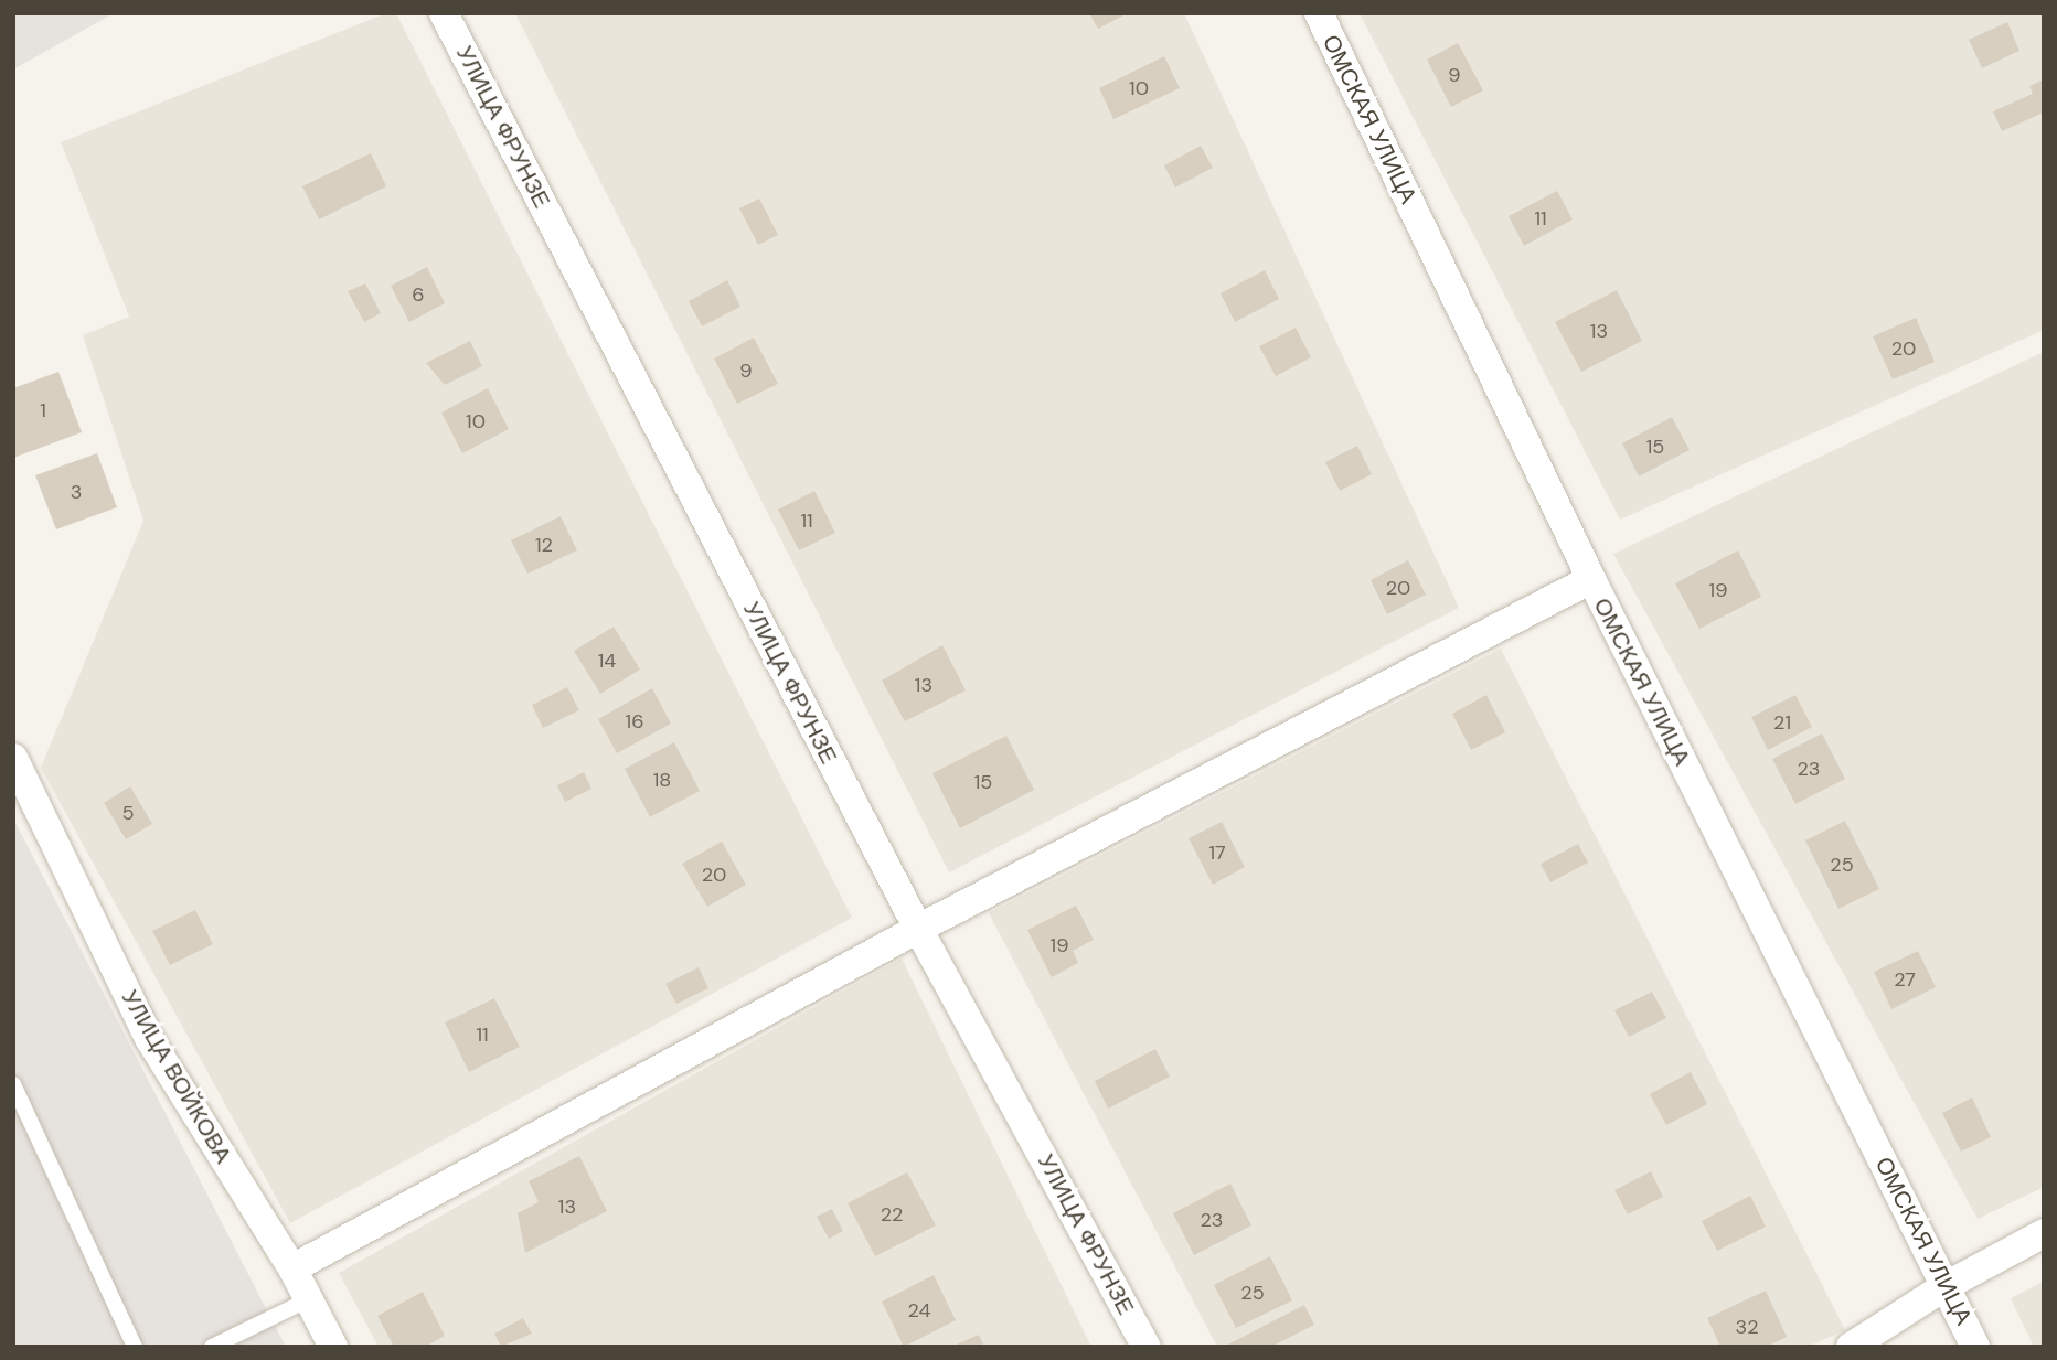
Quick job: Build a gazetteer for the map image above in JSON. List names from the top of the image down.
{
  "streets": {
    "street": ["ОМСКАЯ УЛИЦА", "УЛИЦА ФРУНЗЕ", "УЛИЦА ВОЙКОВА"]
  },
  "house_numbers": [
    "9",
    "10",
    "11",
    "6",
    "13",
    "20",
    "9",
    "1",
    "10",
    "15",
    "3",
    "11",
    "12",
    "20",
    "19",
    "14",
    "13",
    "16",
    "21",
    "23",
    "18",
    "15",
    "5",
    "17",
    "25",
    "20",
    "19",
    "27",
    "11",
    "13",
    "22",
    "23",
    "25",
    "24",
    "32"
  ]
}
